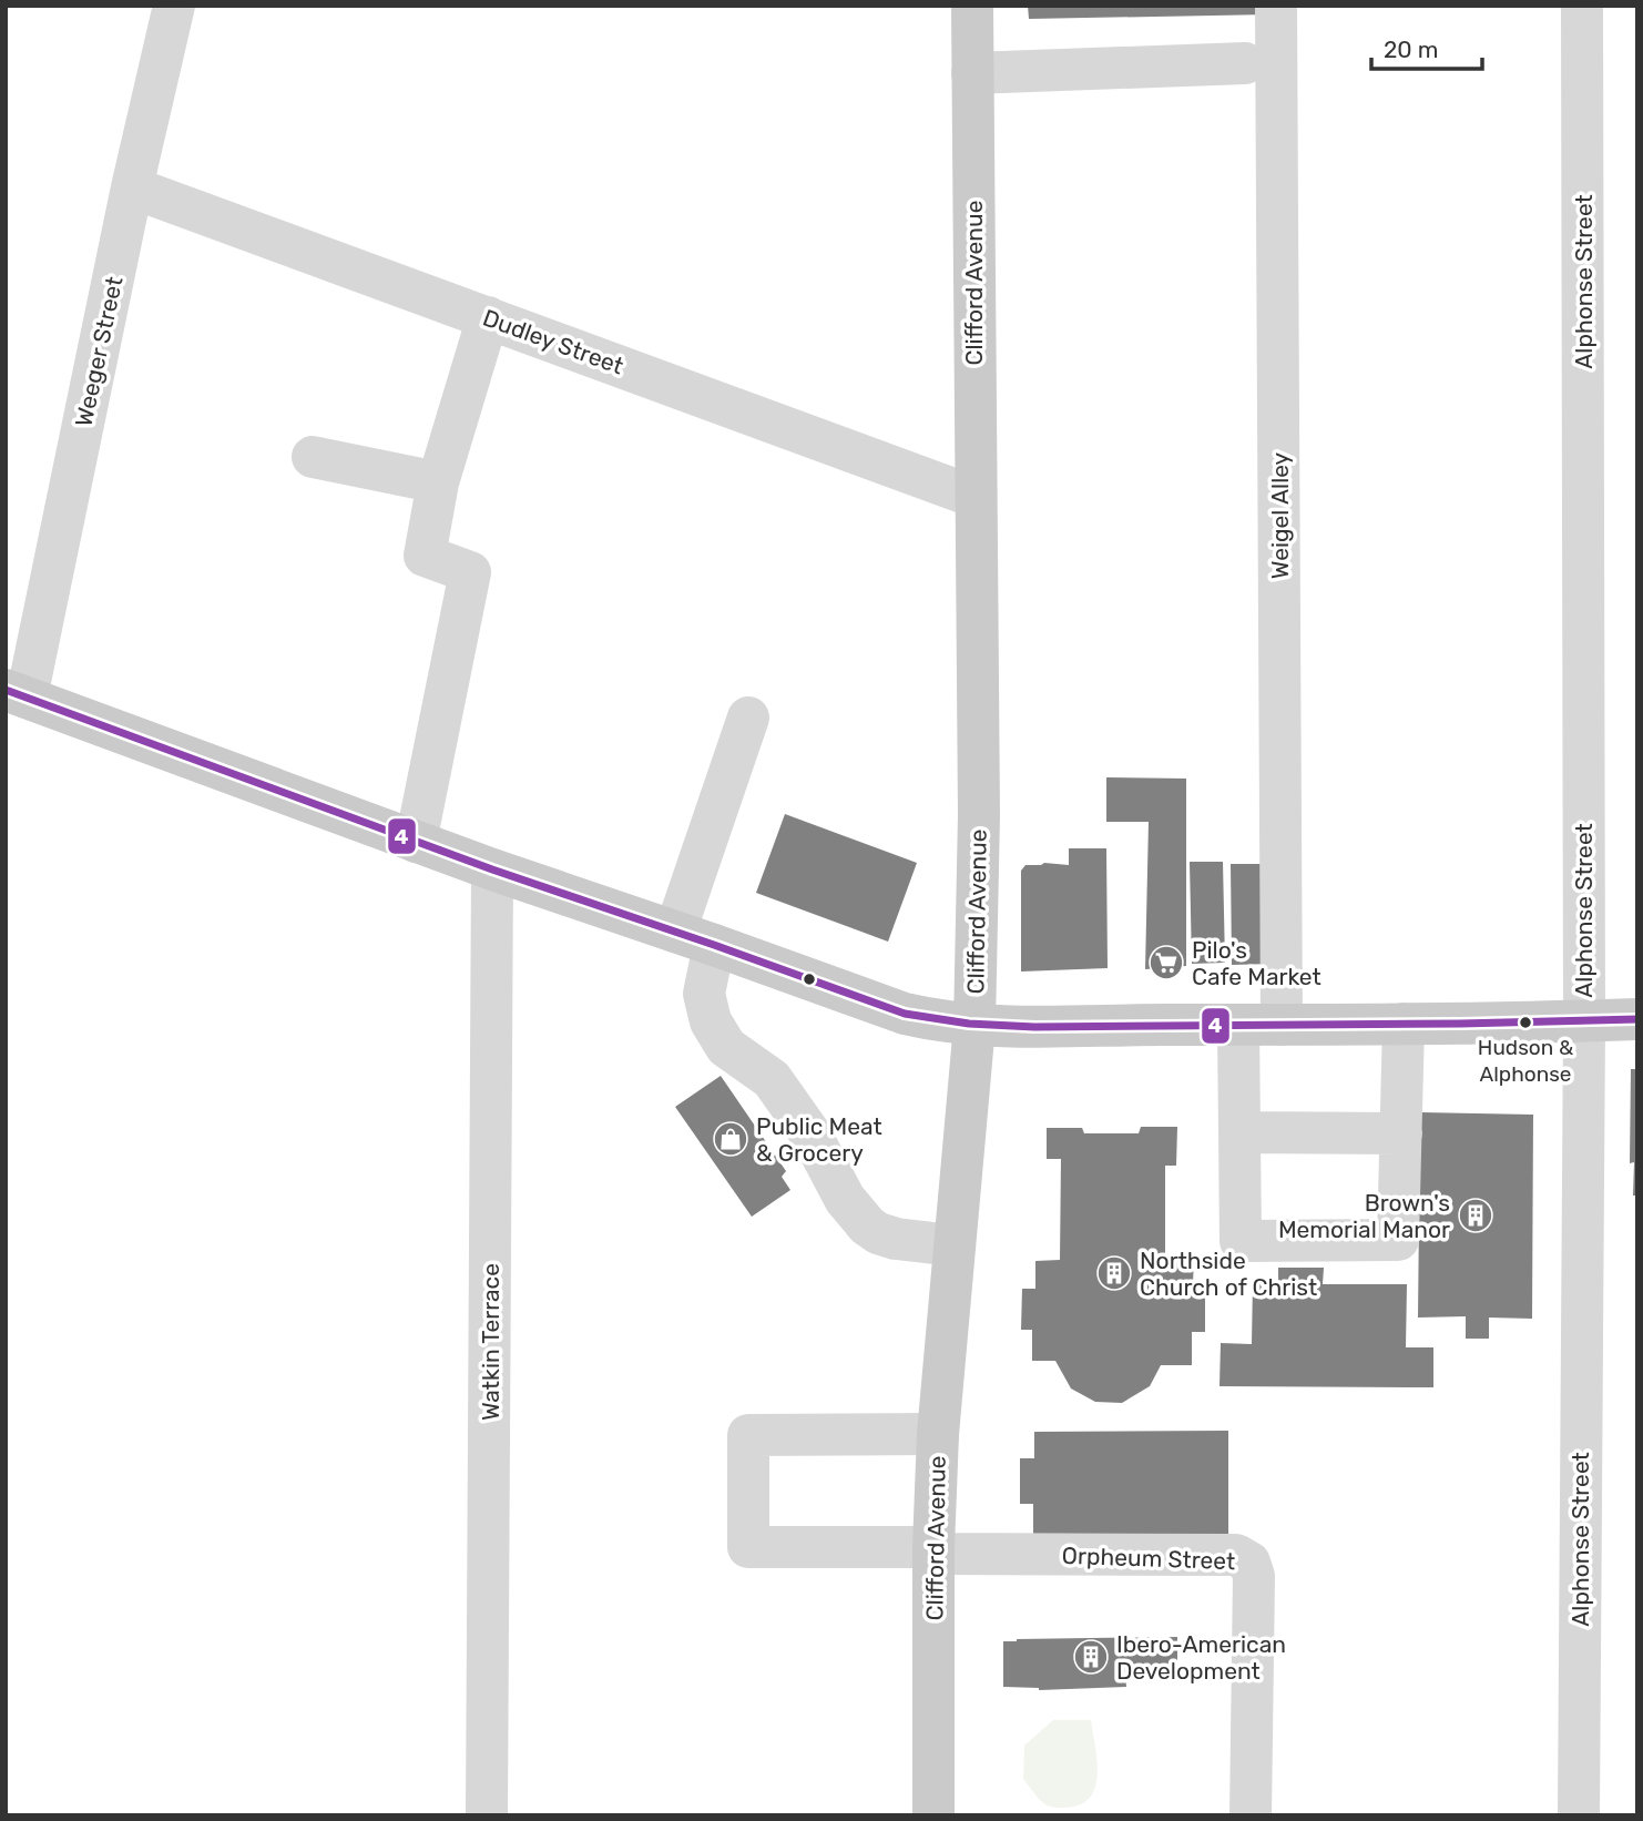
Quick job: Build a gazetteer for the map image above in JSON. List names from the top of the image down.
{
  "streets": {
    "main road": ["Clifford Avenue"],
    "street": [
      "Alphonse Street",
      "Dudley Street",
      "Weeger Street",
      "Weigel Alley",
      "Watkin Terrace",
      "Orpheum Street"
    ]
  },
  "crossings": [
    ["Clifford Avenue", "Dudley Street"],
    ["Clifford Avenue", "Orpheum Street"],
    ["Dudley Street", "Weeger Street"]
  ],
  "places": {
    "supermarket": ["Pilo's Cafe Market"],
    "other": ["Hudson & Alphonse"],
    "shop": ["Public Meat & Grocery"],
    "building": ["Brown's Memorial Manor", "Northside Church of Christ", "Ibero-American Development"]
  },
  "lines": ["transit line 4"],
  "scale_bar": "20 m"
}
